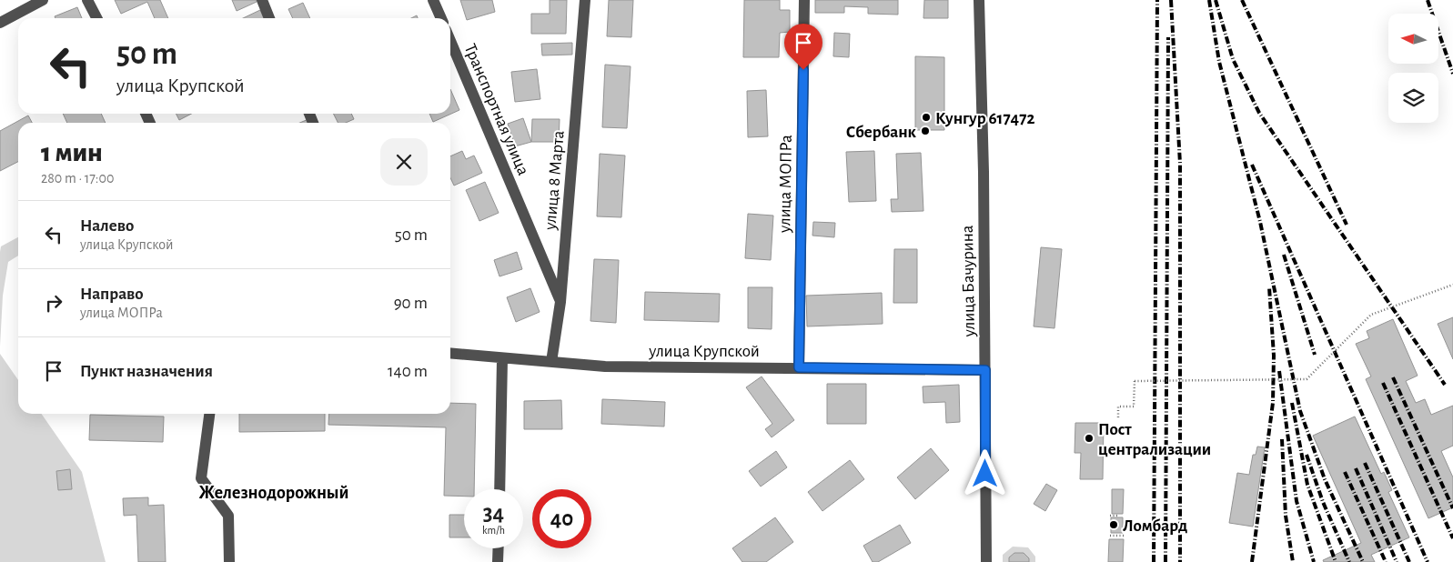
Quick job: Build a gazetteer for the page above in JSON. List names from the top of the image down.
{
  "streets": {
    "street": [
      "Транспортная улица",
      "улица 8 Марта",
      "улица МОПРа",
      "улица Бачурина",
      "улица Крупской"
    ]
  },
  "crossings": [
    ["Транспортная улица", "улица 8 Марта"],
    ["улица 8 Марта", "улица Крупской"],
    ["улица МОПРа", "улица Крупской"],
    ["улица Бачурина", "улица Крупской"]
  ],
  "districts": ["Железнодорожный"],
  "places": [
    "Кунгур 617472",
    "Сбербанк",
    "Пост централизации",
    "Ломбард"
  ],
  "north": "left",
  "page": {
    "turn": ["50 m", "улица Крупской"],
    "heading": ["1 мин", "280 m · 17:00"],
    "list": [
      {
        "name": "Налево",
        "note": "улица Крупской",
        "value": "50 m"
      },
      {
        "name": "Направо",
        "note": "улица МОПРа",
        "value": "90 m"
      },
      {
        "name": "Пункт назначения",
        "value": "140 m"
      }
    ],
    "speed": "34 km/h",
    "limit": "40"
  }
}
